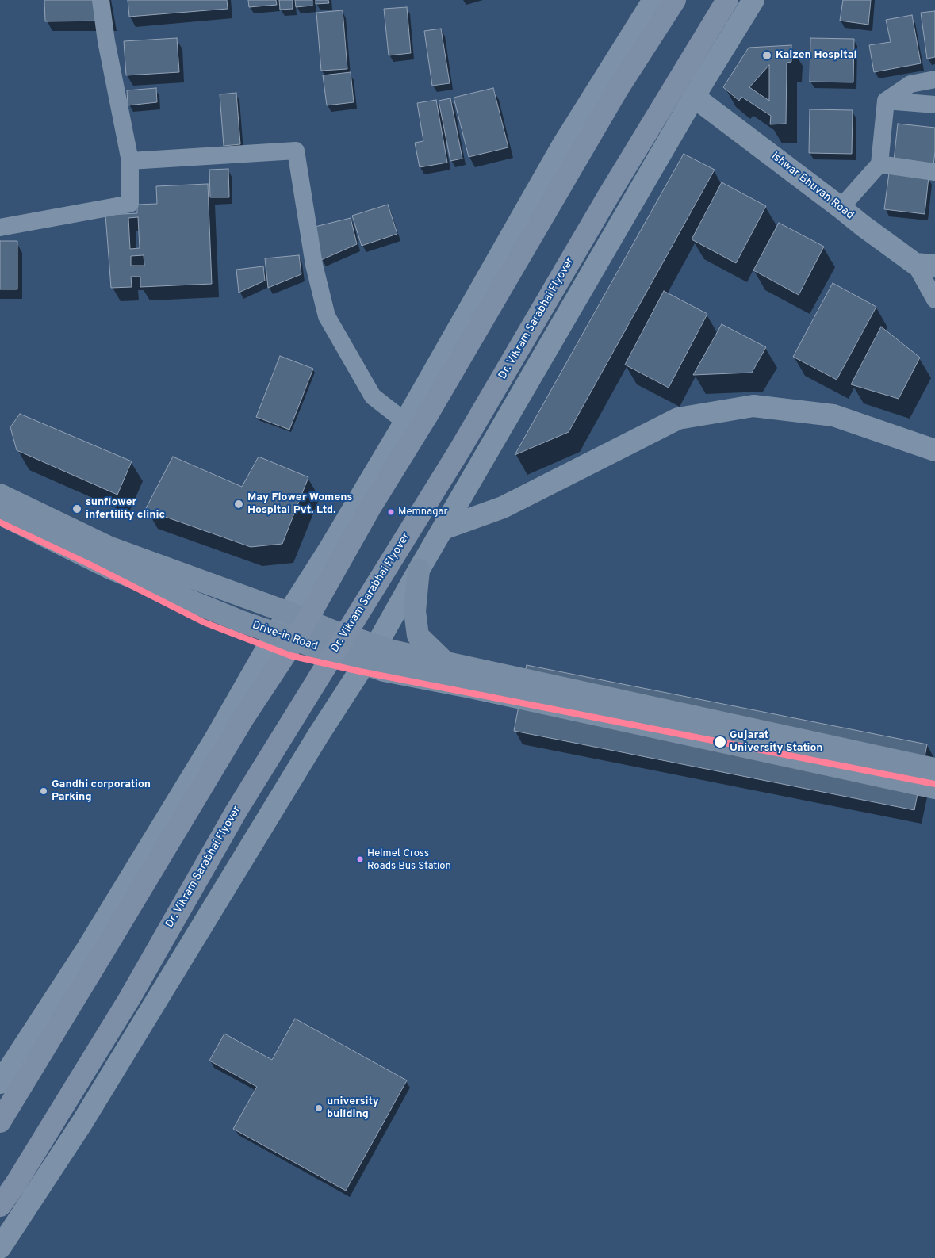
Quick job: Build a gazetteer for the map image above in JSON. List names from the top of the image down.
{
  "streets": {
    "main road": ["Dr. Vikram Sarabhai Flyover", "Drive-in Road"],
    "street": ["Ishwar Bhuvan Road"]
  },
  "places": [
    "Kaizen Hospital",
    "May Flower Womens Hospital Pvt. Ltd.",
    "sunflower infertility clinic",
    "Memnagar",
    "Gujarat University Station",
    "Gandhi corporation Parking",
    "Helmet Cross Roads Bus Station",
    "university building"
  ]
}
